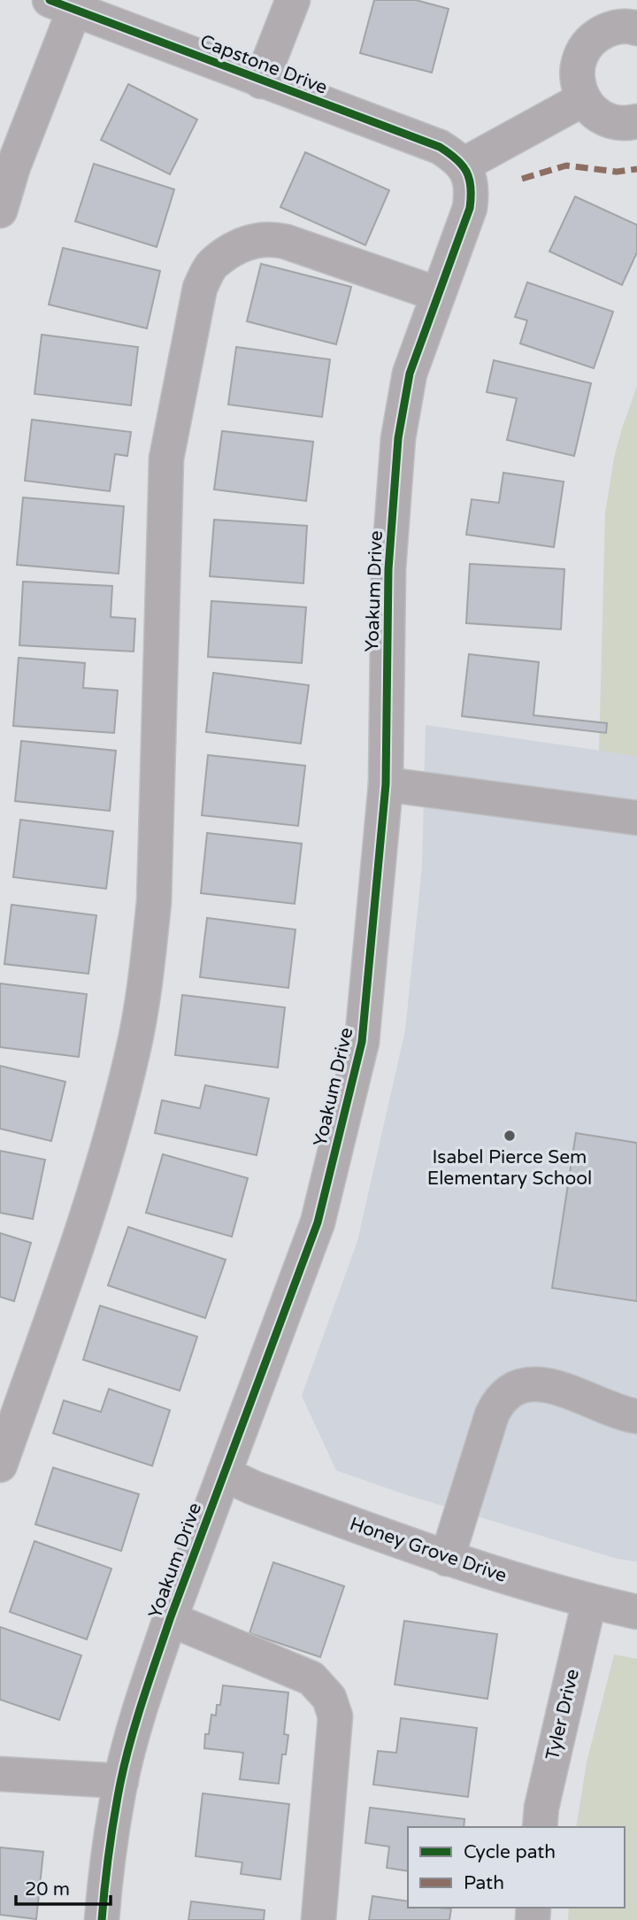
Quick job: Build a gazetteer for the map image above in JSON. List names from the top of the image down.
{
  "streets": {
    "street": [
      "Capstone Drive",
      "Yoakum Drive",
      "Honey Grove Drive",
      "Tyler Drive"
    ]
  },
  "crossings": [
    ["Capstone Drive", "Yoakum Drive"],
    ["Yoakum Drive", "Honey Grove Drive"],
    ["Honey Grove Drive", "Tyler Drive"]
  ],
  "places": ["Isabel Pierce Sem Elementary School"],
  "legend": ["Cycle path", "Path"],
  "scale_bar": "20 m"
}
